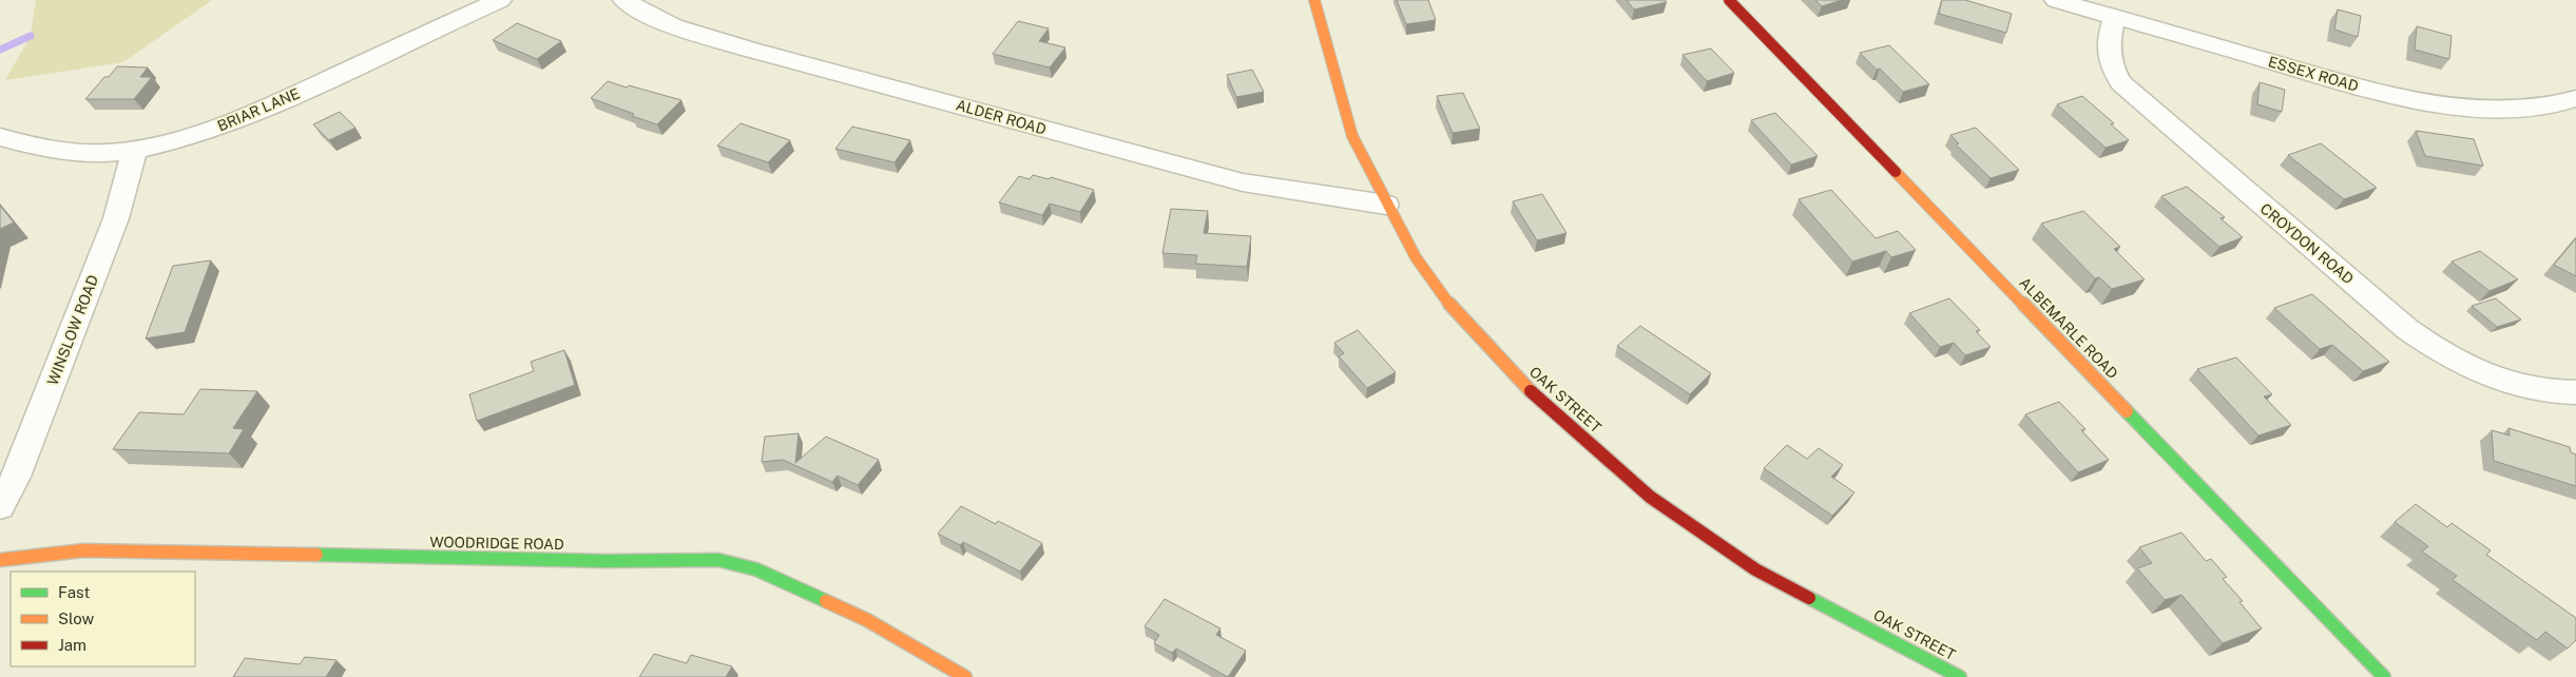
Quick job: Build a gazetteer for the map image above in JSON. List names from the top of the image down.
{
  "streets": {
    "street": [
      "ESSEX ROAD",
      "BRIAR LANE",
      "ALDER ROAD",
      "CROYDON ROAD",
      "ALBEMARLE ROAD",
      "WINSLOW ROAD",
      "OAK STREET",
      "WOODRIDGE ROAD"
    ]
  },
  "crossings": [
    ["ESSEX ROAD", "CROYDON ROAD"],
    ["BRIAR LANE", "WINSLOW ROAD"],
    ["ALDER ROAD", "OAK STREET"]
  ],
  "legend": ["Fast", "Slow", "Jam"]
}
